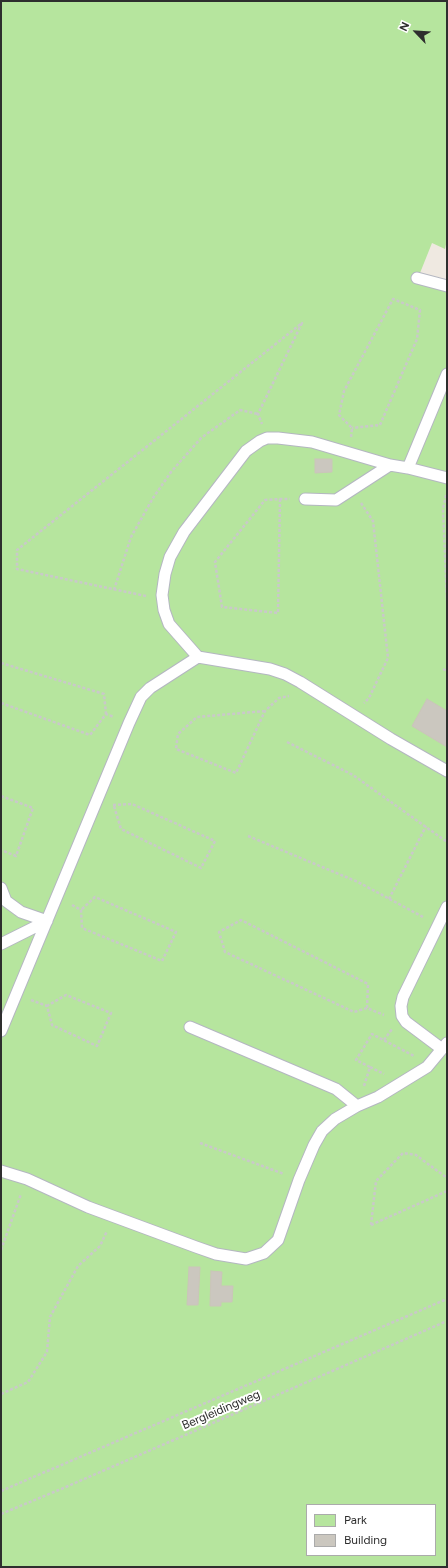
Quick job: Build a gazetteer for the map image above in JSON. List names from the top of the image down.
{
  "streets": {
    "path": ["Bergleidingweg"]
  },
  "legend": ["Park", "Building"],
  "north": "top left"
}
